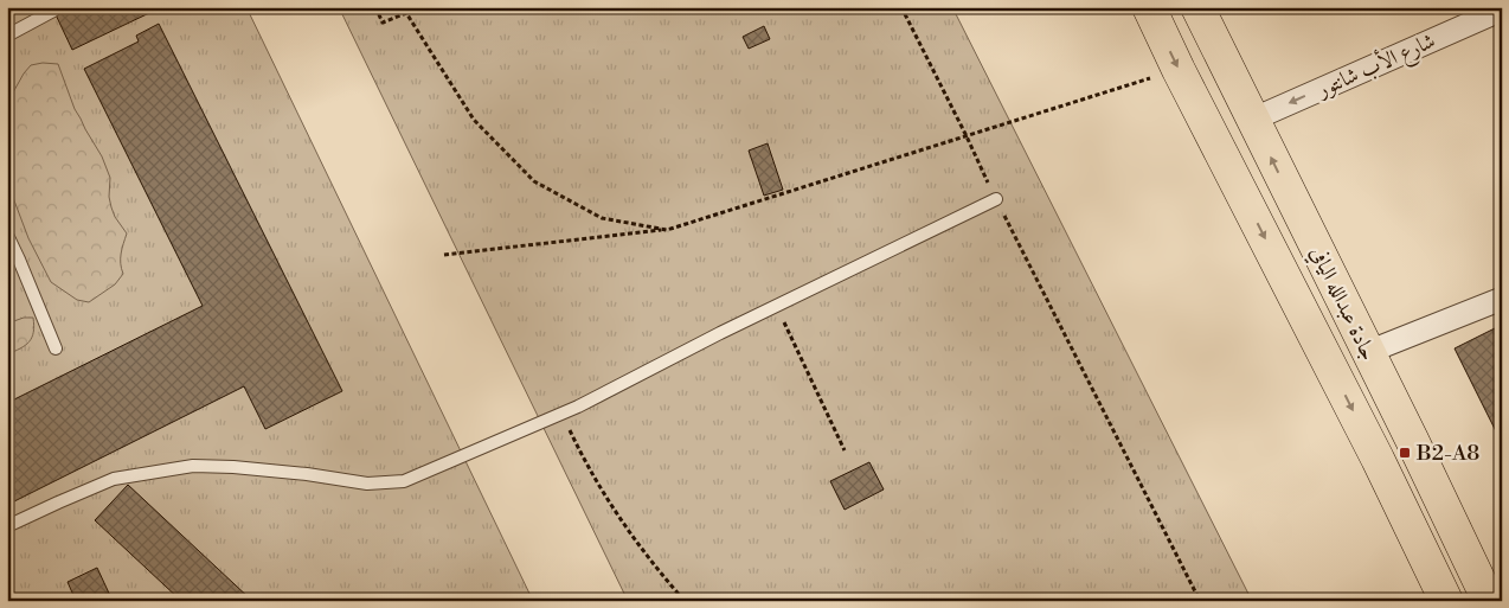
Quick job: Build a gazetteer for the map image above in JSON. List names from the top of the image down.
{
  "streets": {
    "highway": ["جادة عبدالله اليافي"],
    "street": ["شارع الأب شانتور"]
  },
  "crossings": [
    ["شارع الأب شانتور", "جادة عبدالله اليافي"]
  ],
  "one_way": ["شارع الأب شانتور"],
  "places": {
    "transit": ["B2-A8"]
  }
}
